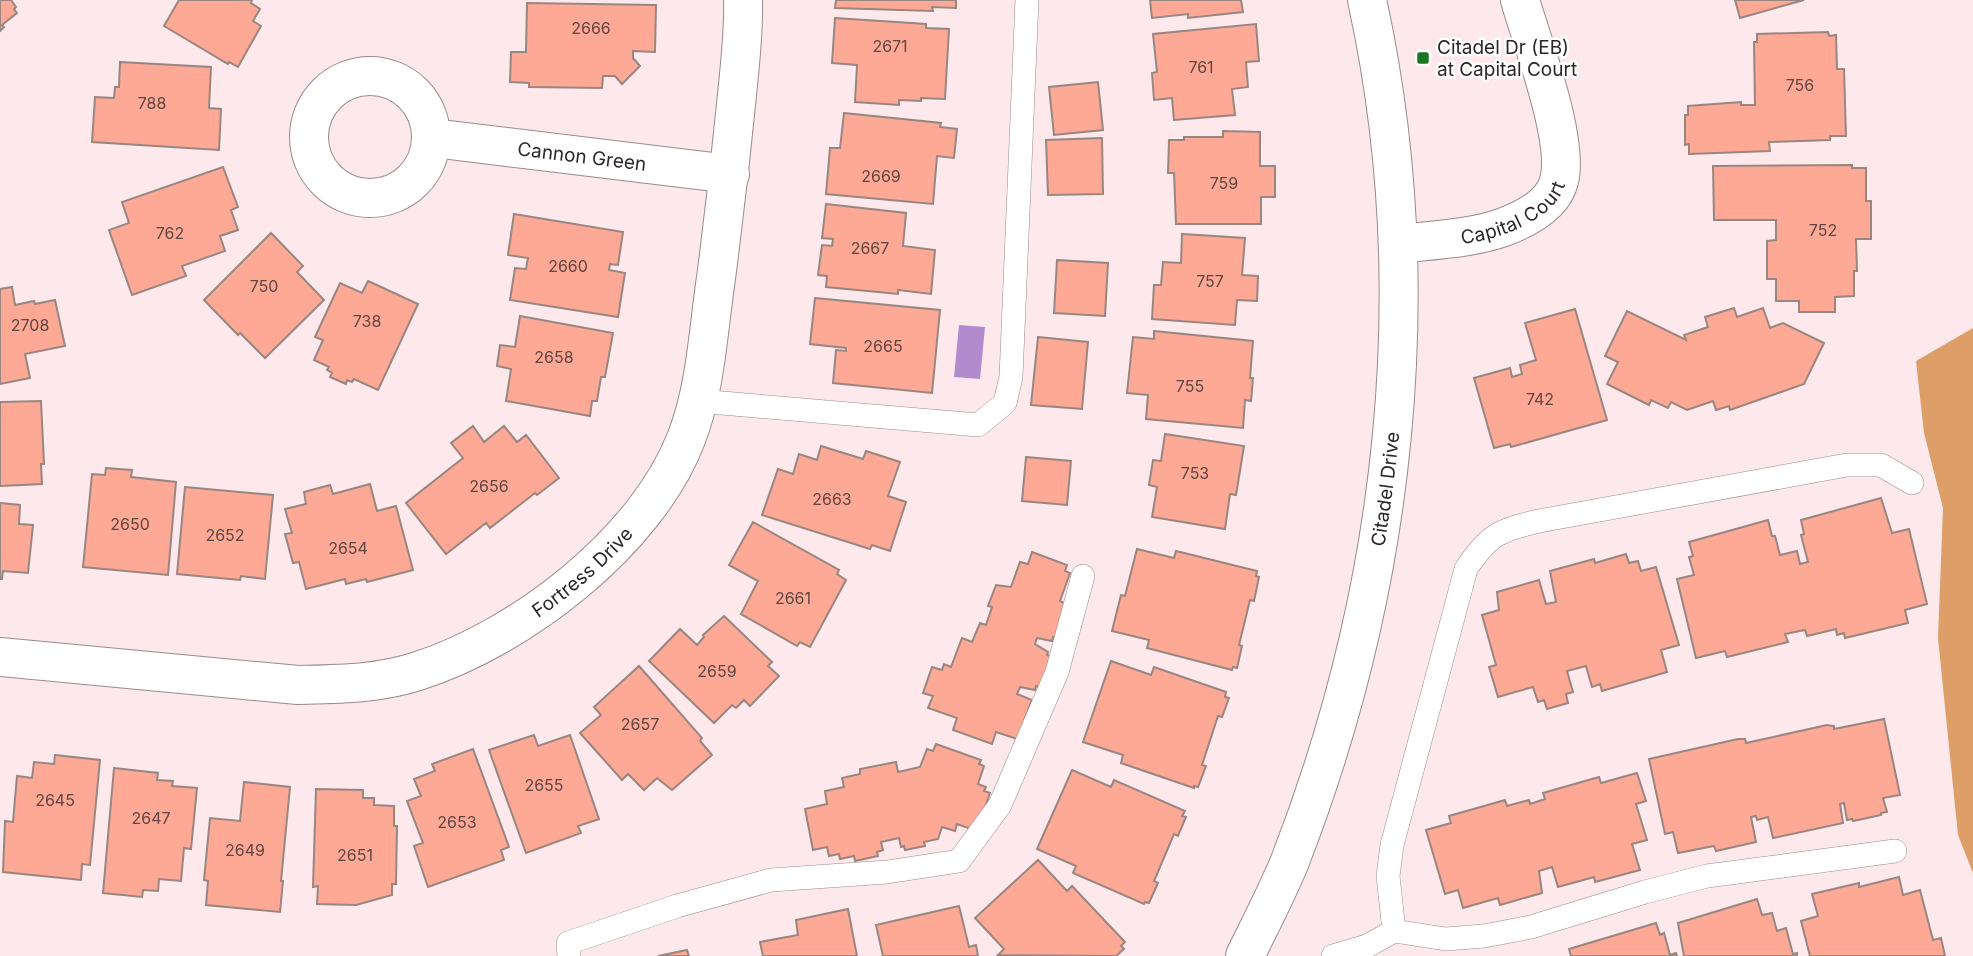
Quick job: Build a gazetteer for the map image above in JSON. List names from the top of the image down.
{
  "streets": {
    "street": [
      "Cannon Green",
      "Capital Court",
      "Citadel Drive",
      "Fortress Drive"
    ]
  },
  "crossings": [
    ["Cannon Green", "Fortress Drive"],
    ["Capital Court", "Citadel Drive"]
  ],
  "places": {
    "transit": ["Citadel Dr (EB) at Capital Court"]
  },
  "house_numbers": [
    "2666",
    "2671",
    "761",
    "756",
    "788",
    "2669",
    "759",
    "752",
    "762",
    "2667",
    "2660",
    "757",
    "750",
    "738",
    "2708",
    "2665",
    "2658",
    "755",
    "742",
    "753",
    "2656",
    "2663",
    "2650",
    "2652",
    "2654",
    "2661",
    "2659",
    "2657",
    "2655",
    "2645",
    "2647",
    "2653",
    "2649",
    "2651"
  ]
}
